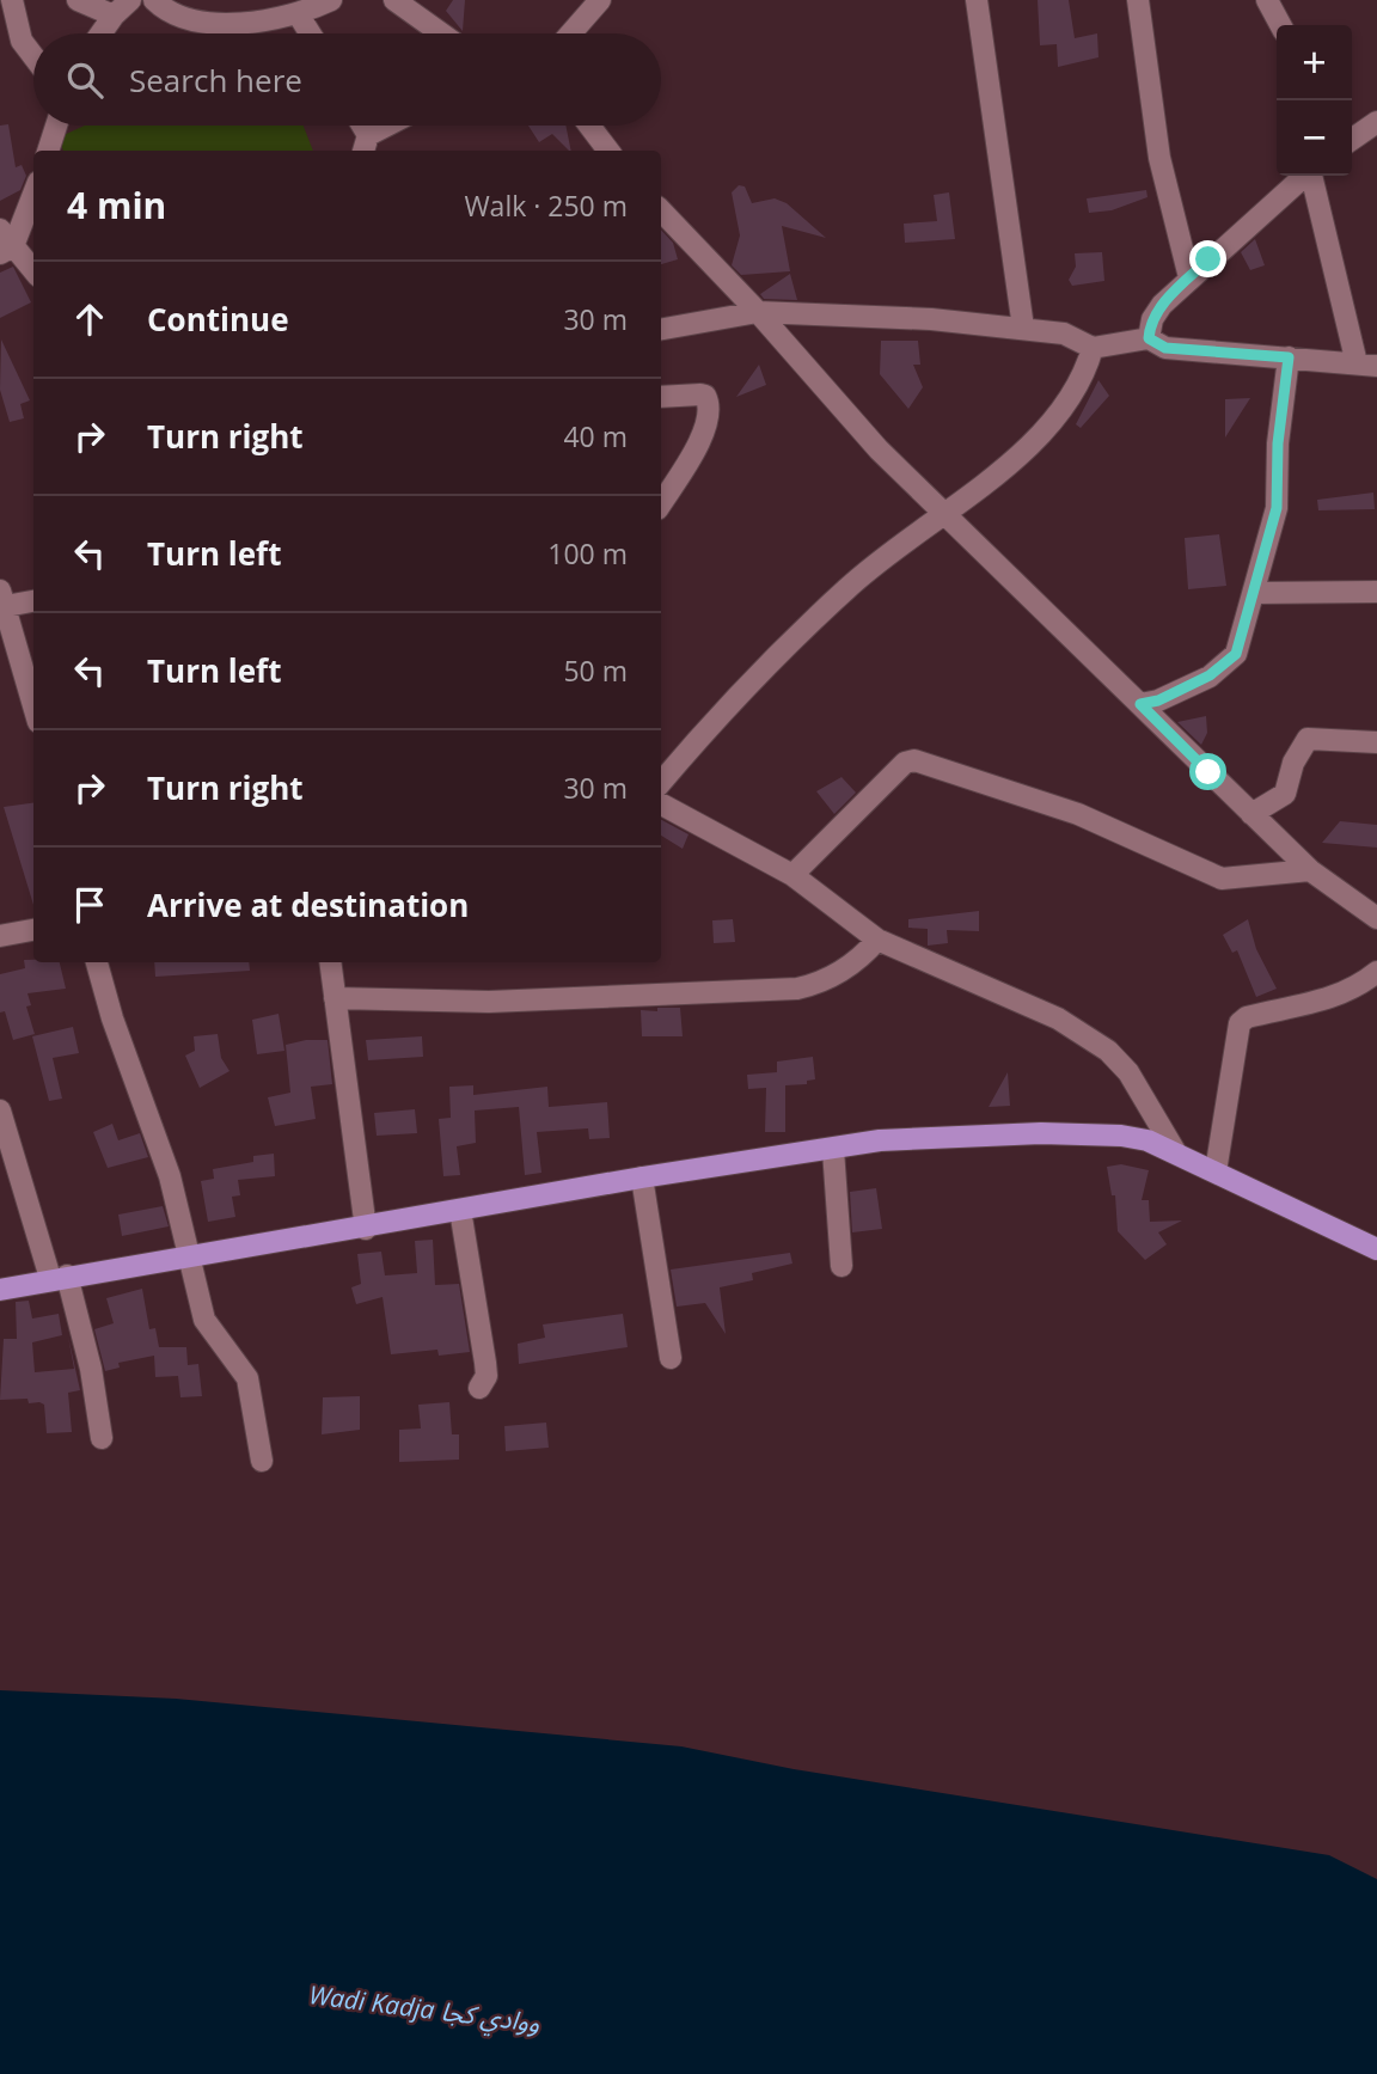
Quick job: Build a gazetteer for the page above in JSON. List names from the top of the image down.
{
  "water": ["Wadi Kadja ووادي كجا"],
  "page": {
    "map_buttons": ["+", "−"],
    "search": "Search here",
    "heading": ["4 min", "Walk · 250 m"],
    "list": [
      ["Continue", "30 m"],
      ["Turn right", "40 m"],
      ["Turn left", "100 m"],
      ["Turn left", "50 m"],
      ["Turn right", "30 m"],
      "Arrive at destination"
    ]
  }
}
